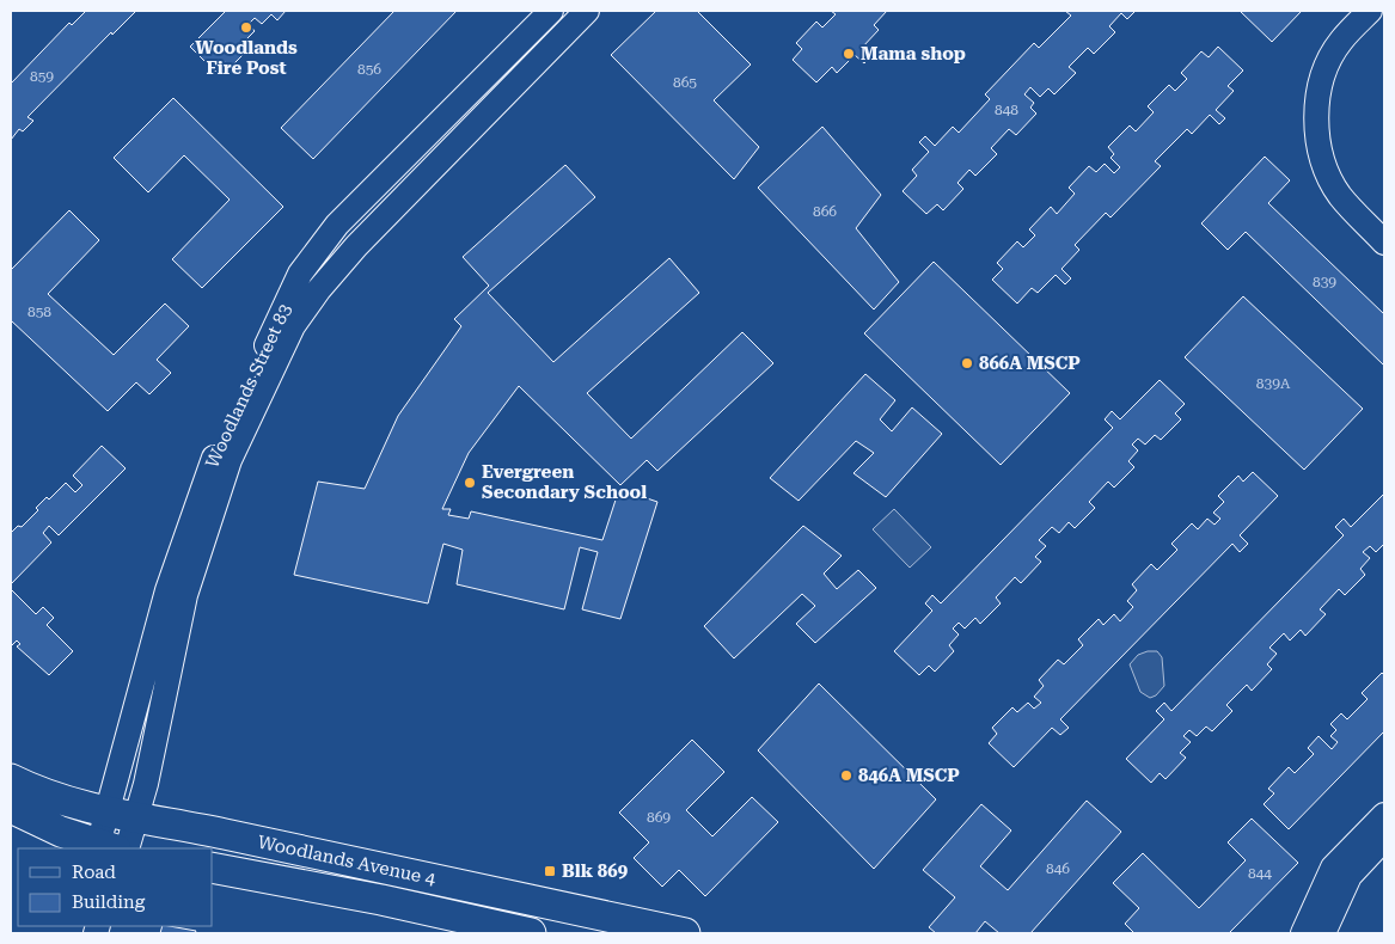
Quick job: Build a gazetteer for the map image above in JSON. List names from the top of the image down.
{
  "streets": {
    "main road": ["Woodlands Avenue 4"],
    "street": ["Woodlands Street 83"]
  },
  "crossings": [
    ["Woodlands Street 83", "Woodlands Avenue 4"]
  ],
  "places": {
    "other": [
      "Woodlands Fire Post",
      "Mama shop",
      "866A MSCP",
      "Evergreen Secondary School",
      "846A MSCP"
    ],
    "transit": ["Blk 869"]
  },
  "house_numbers": [
    "856",
    "859",
    "865",
    "848",
    "866",
    "839",
    "858",
    "839A",
    "869",
    "846",
    "844"
  ],
  "legend": ["Road", "Building"]
}
